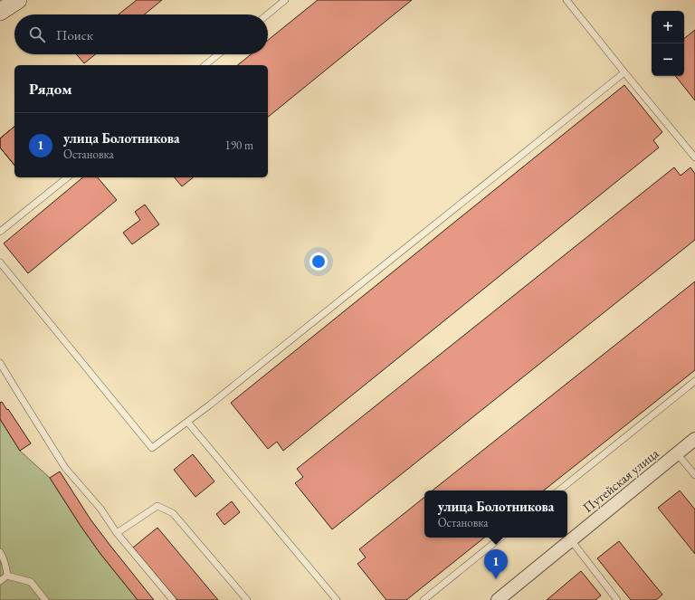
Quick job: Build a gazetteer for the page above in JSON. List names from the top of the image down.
{
  "streets": {
    "street": ["Путейская улица"]
  },
  "page": {
    "map_buttons": ["+", "−"],
    "search": "Поиск",
    "heading": "Рядом",
    "list": [
      {
        "mark": "1",
        "name": "улица Болотникова",
        "note": "Остановка",
        "value": "190 m"
      }
    ],
    "popup": ["улица Болотникова", "Остановка"],
    "pins": "1"
  }
}
